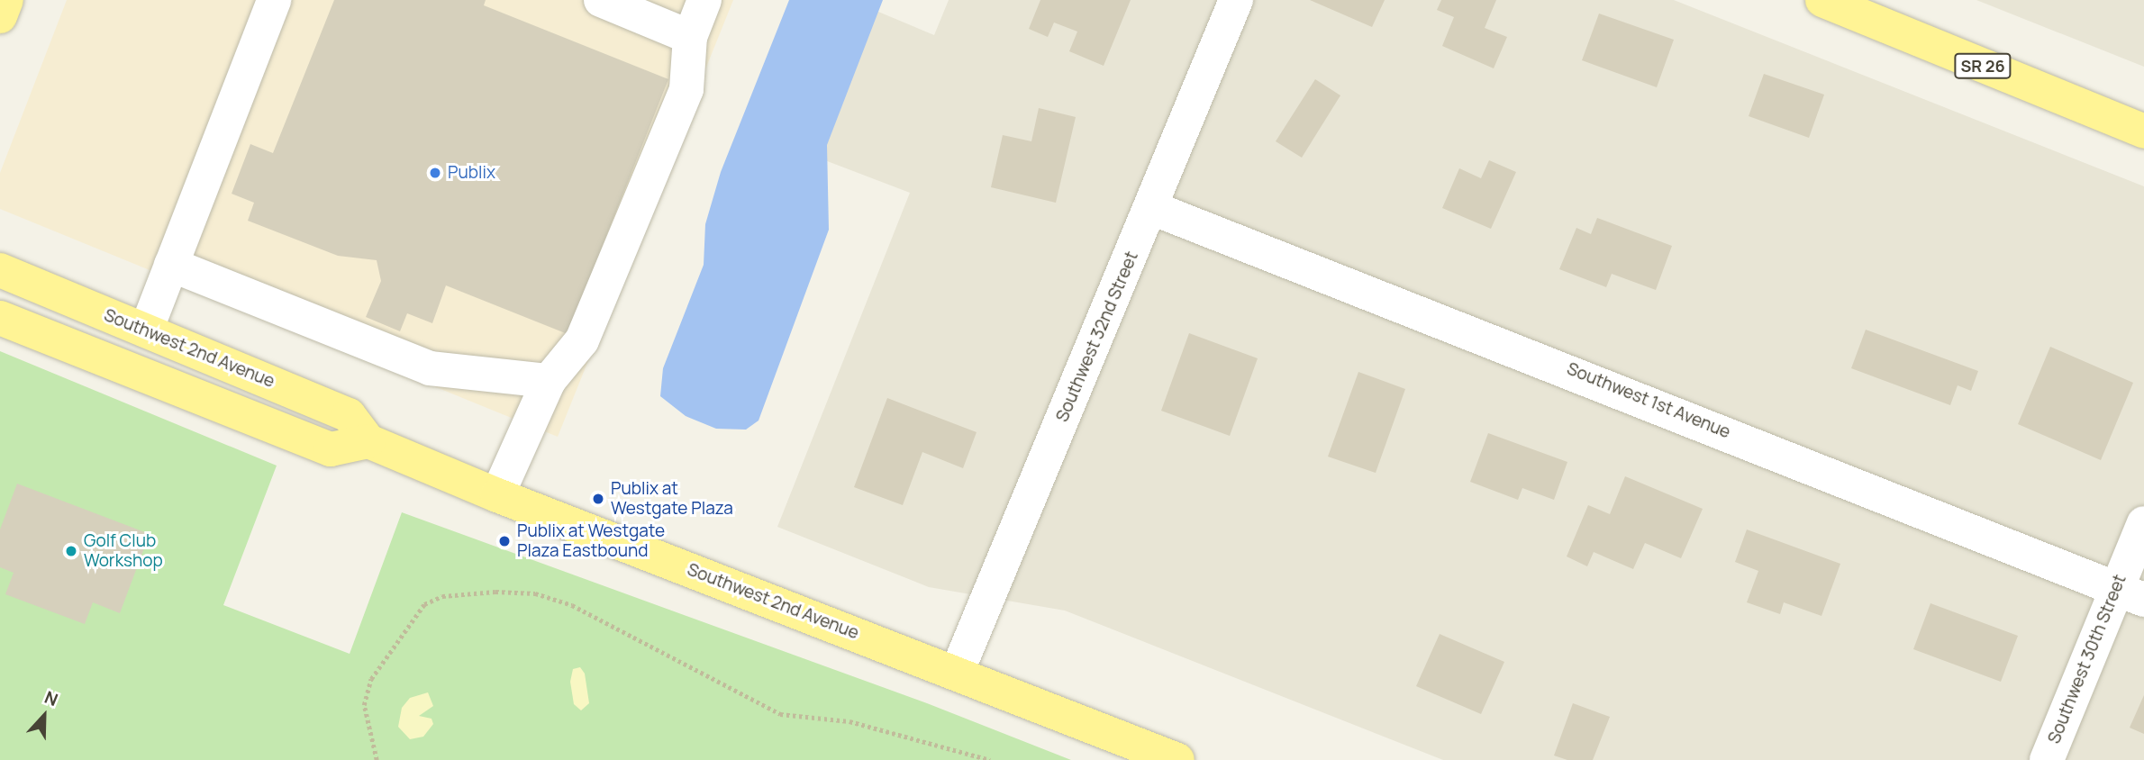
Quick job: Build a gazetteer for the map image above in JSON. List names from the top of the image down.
{
  "streets": {
    "main road": ["SR 26", "Southwest 2nd Avenue"],
    "street": ["Southwest 32nd Street", "Southwest 1st Avenue", "Southwest 30th Street"]
  },
  "crossings": [
    ["Southwest 32nd Street", "Southwest 2nd Avenue"],
    ["Southwest 32nd Street", "Southwest 1st Avenue"],
    ["Southwest 1st Avenue", "Southwest 30th Street"]
  ],
  "places": [
    "Publix",
    "Publix at Westgate Plaza",
    "Publix at Westgate Plaza Eastbound",
    "Golf Club Workshop"
  ],
  "north": "top"
}
